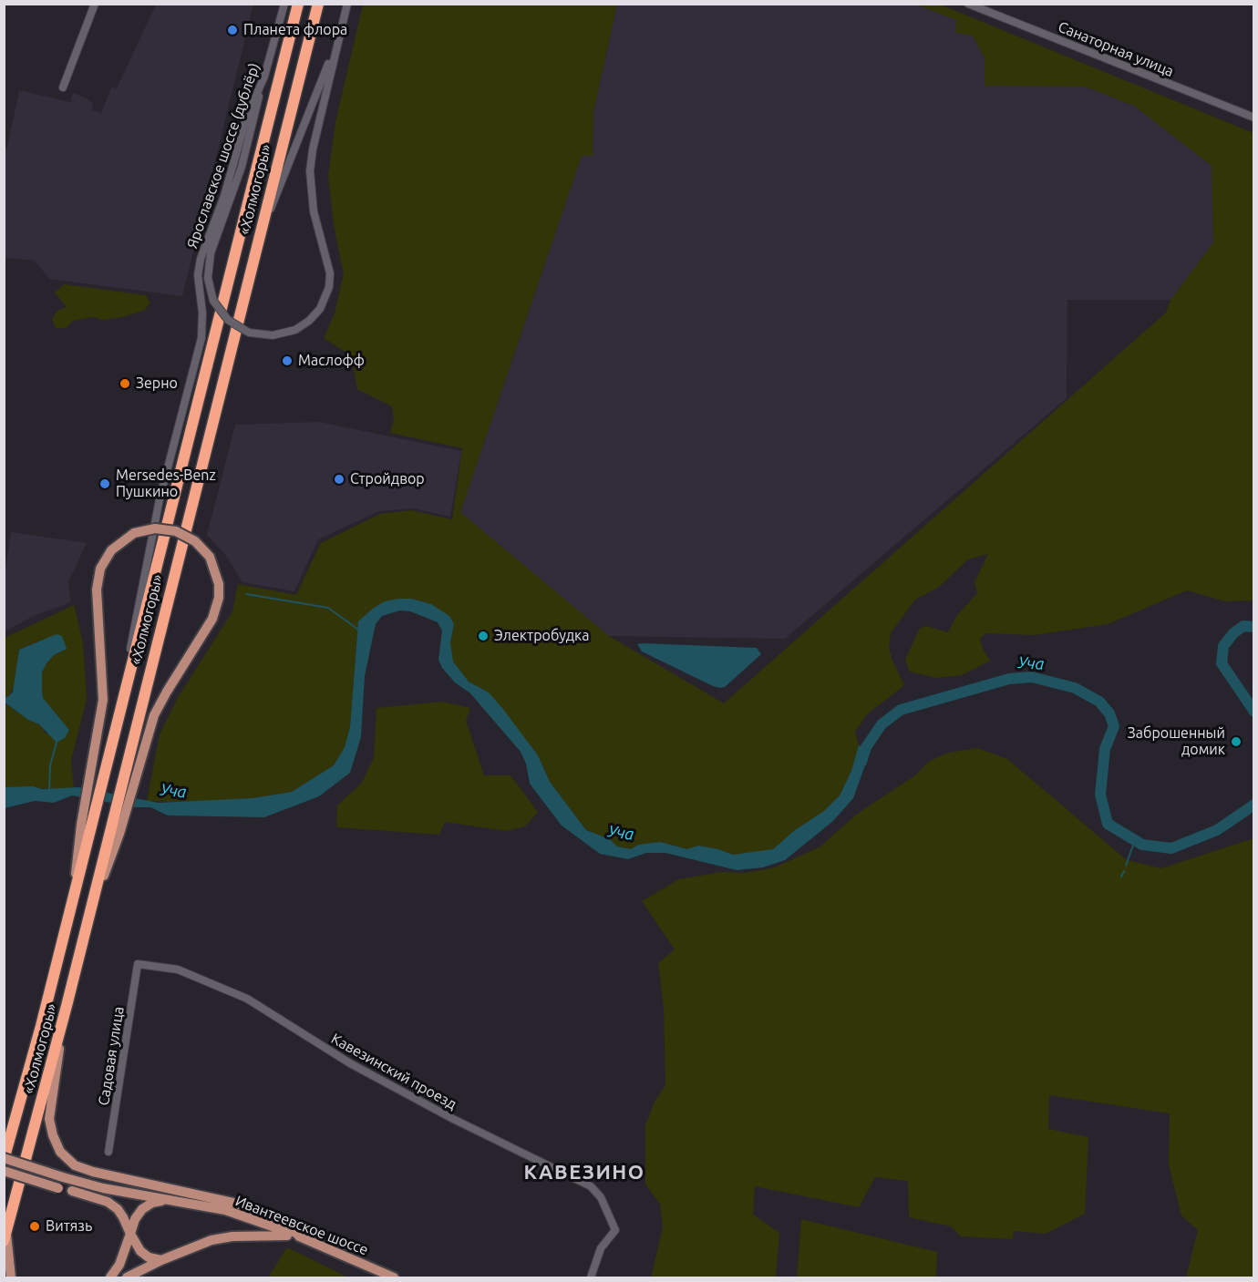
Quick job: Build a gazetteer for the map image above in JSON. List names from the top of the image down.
{
  "streets": {
    "highway": ["«Холмогоры»"],
    "main road": ["Ивантеевское шоссе"],
    "street": [
      "Санаторная улица",
      "Ярославское шоссе (дублёр)",
      "Садовая улица",
      "Кавезинский проезд"
    ]
  },
  "crossings": [
    ["Ярославское шоссе (дублёр)", "«Холмогоры»"],
    ["«Холмогоры»", "Ивантеевское шоссе"],
    ["Садовая улица", "Кавезинский проезд"]
  ],
  "districts": ["КАВЕЗИНО"],
  "water": ["Уча"],
  "places": [
    "Планета флора",
    "Маслофф",
    "Зерно",
    "Стройдвор",
    "Mersedes-Benz Пушкино",
    "Электробудка",
    "Заброшенный домик",
    "Витязь"
  ]
}
